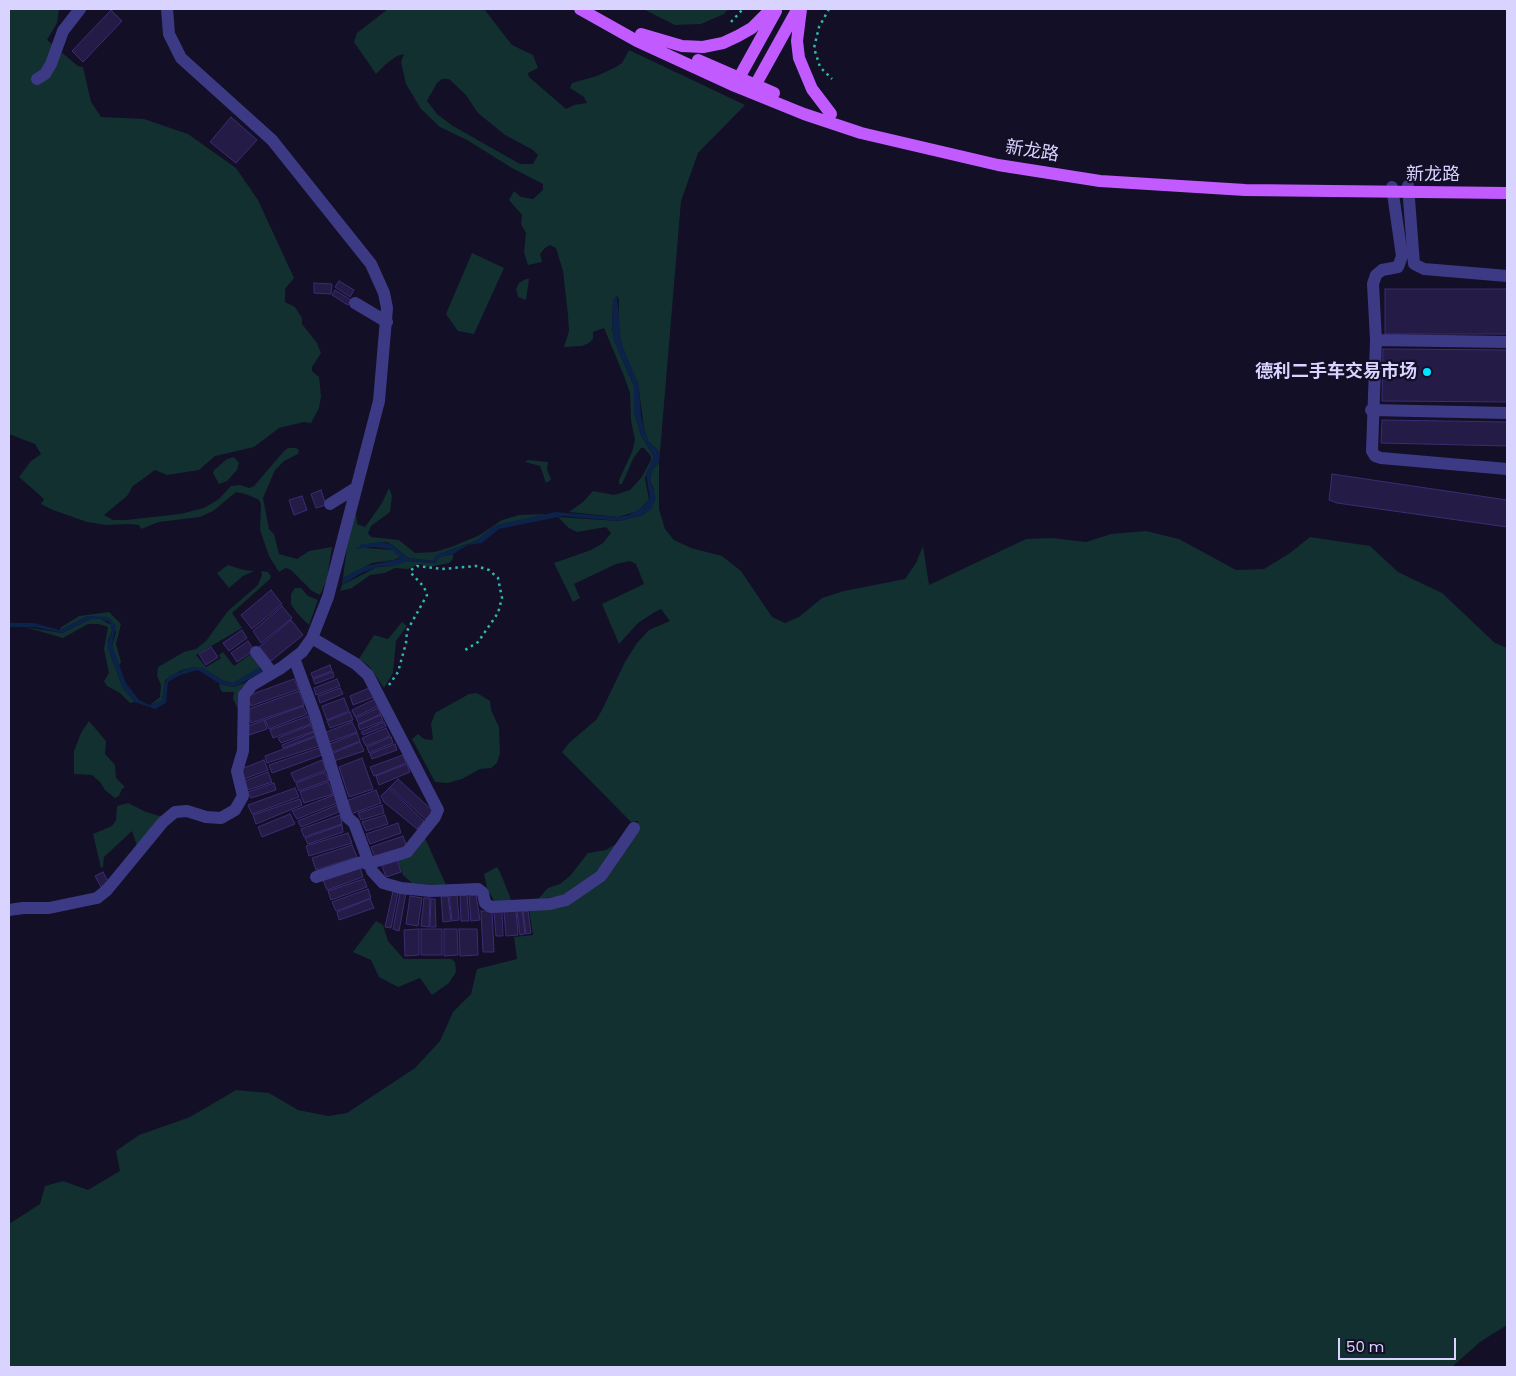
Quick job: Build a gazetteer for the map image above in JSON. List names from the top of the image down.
{
  "streets": {
    "main road": ["新龙路"]
  },
  "places": ["德利二手车交易市场"],
  "scale_bar": "50 m"
}
